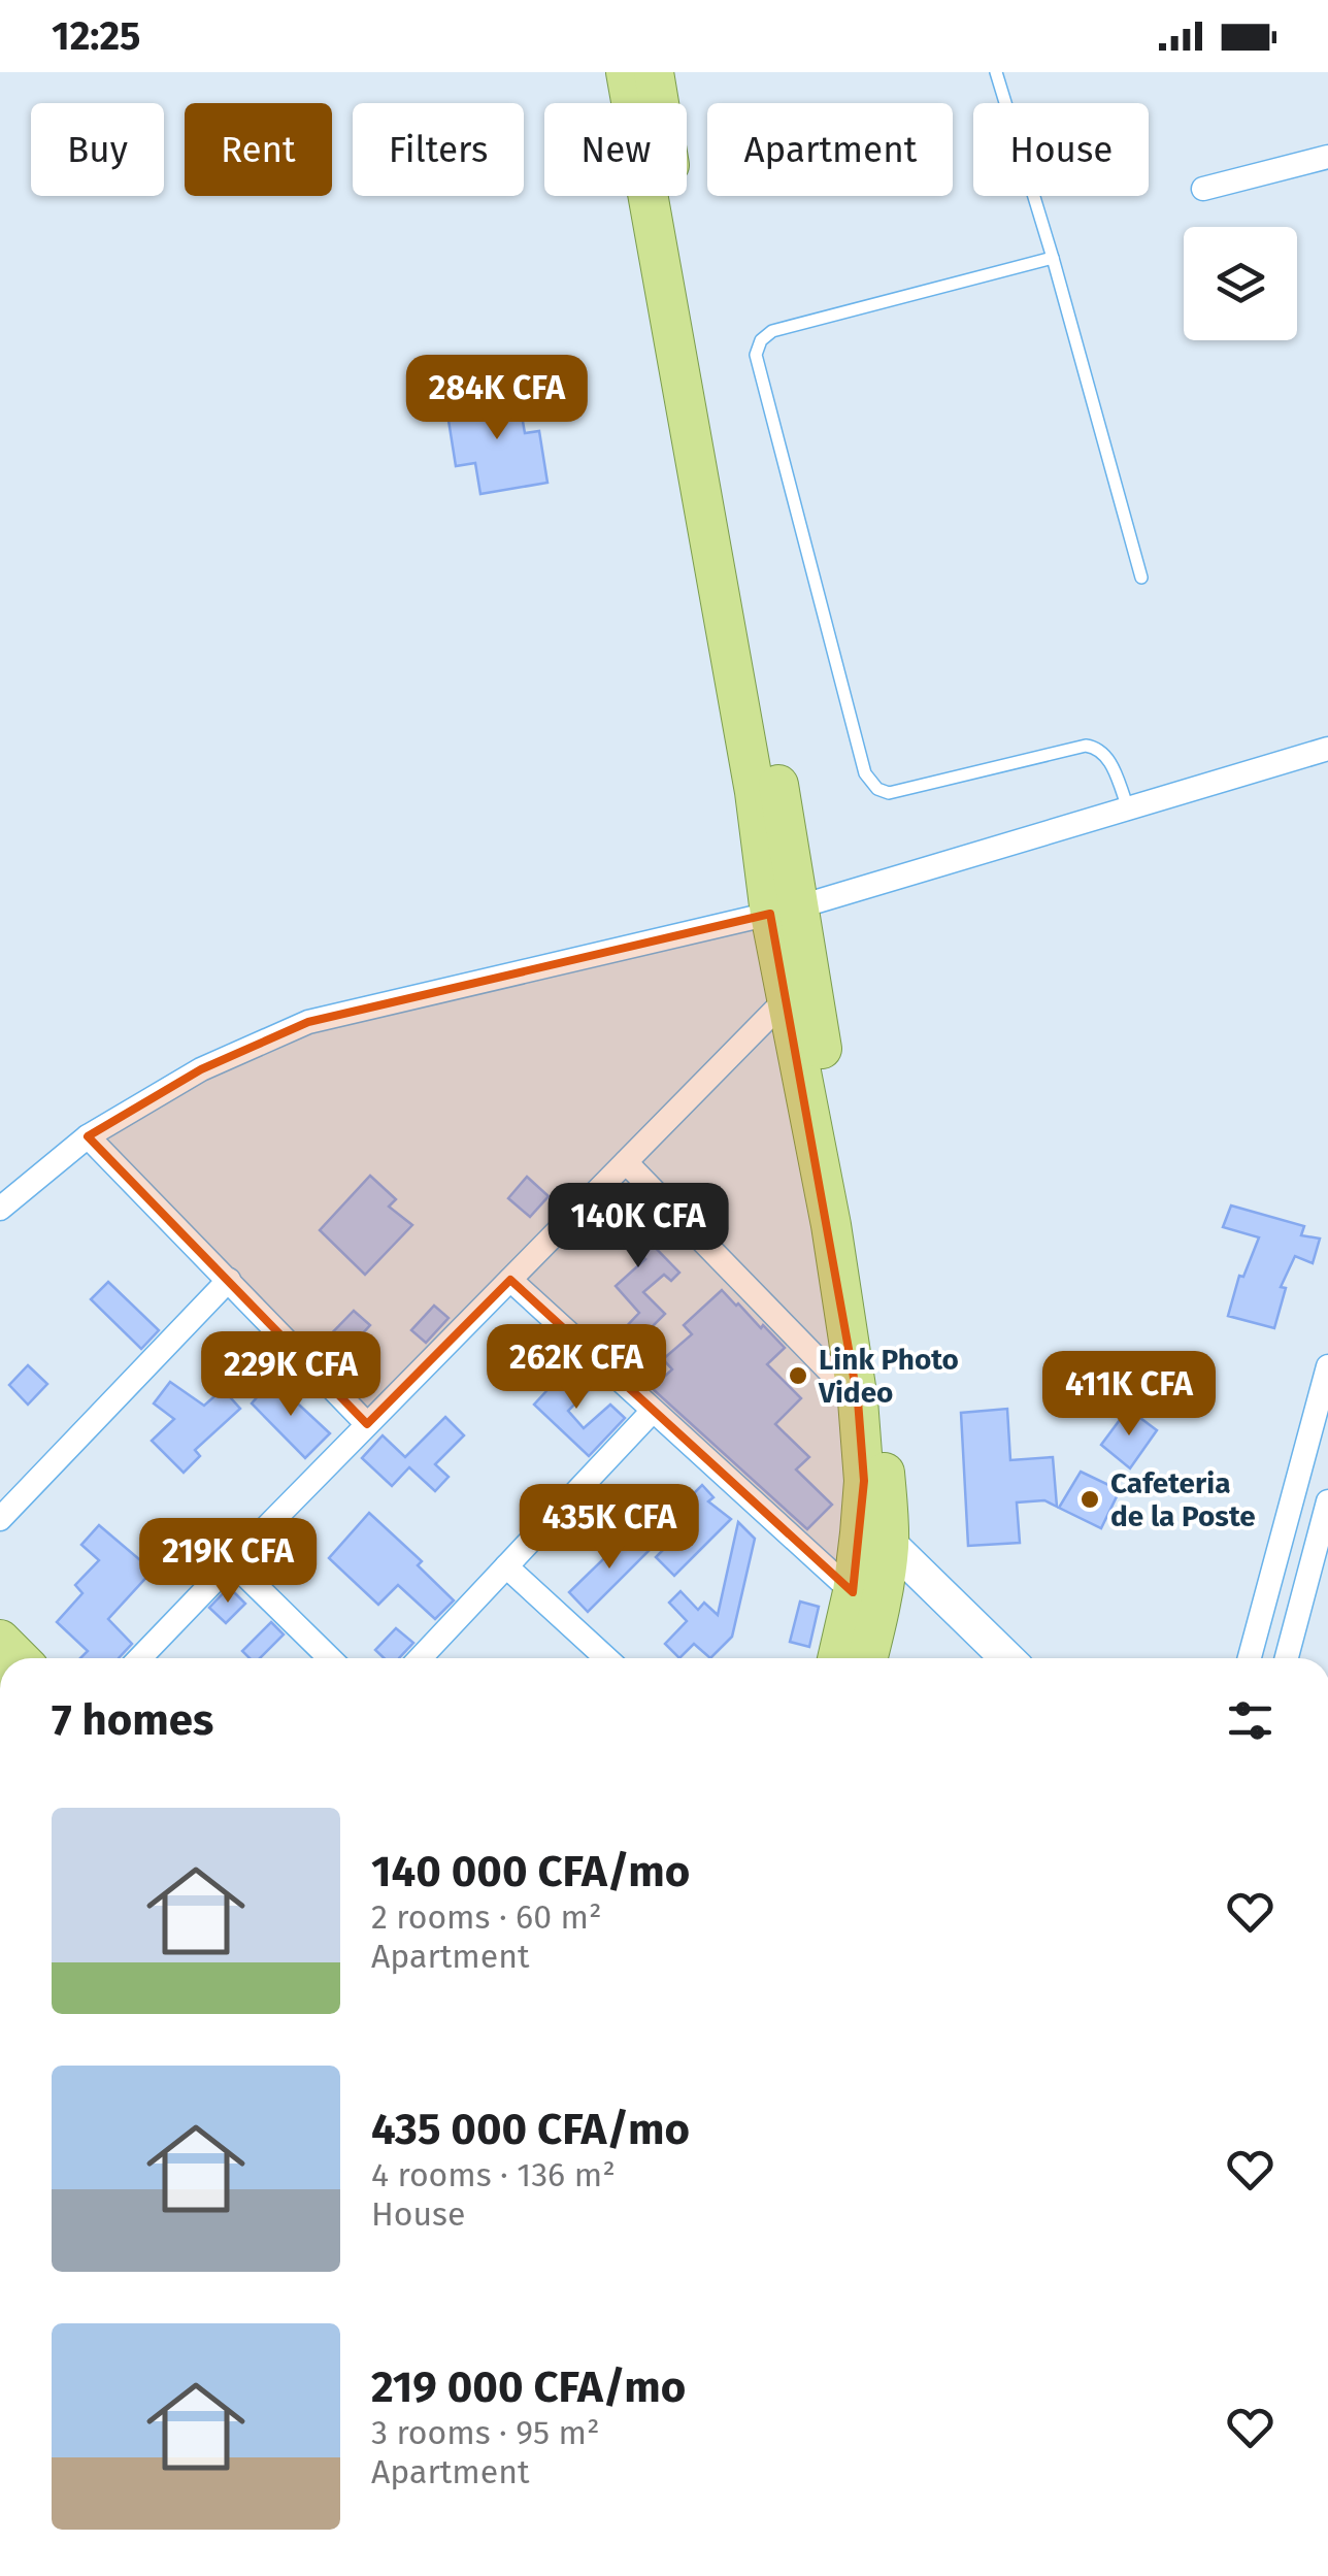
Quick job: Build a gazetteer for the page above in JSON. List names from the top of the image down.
{
  "places": ["Link Photo Video", "Cafeteria de la Poste"],
  "page": {
    "status": "12:25",
    "chip": [
      "Buy",
      "Rent",
      "Filters",
      "New",
      "Apartment",
      "House"
    ],
    "price": [
      "284K CFA",
      "140K CFA",
      "262K CFA",
      "229K CFA",
      "411K CFA",
      "435K CFA",
      "219K CFA"
    ],
    "heading": "7 homes",
    "list": [
      {
        "name": "140 000 CFA/mo",
        "note": "2 rooms · 60 m² · Apartment"
      },
      {
        "name": "435 000 CFA/mo",
        "note": "4 rooms · 136 m² · House"
      },
      {
        "name": "219 000 CFA/mo",
        "note": "3 rooms · 95 m² · Apartment"
      }
    ]
  }
}
